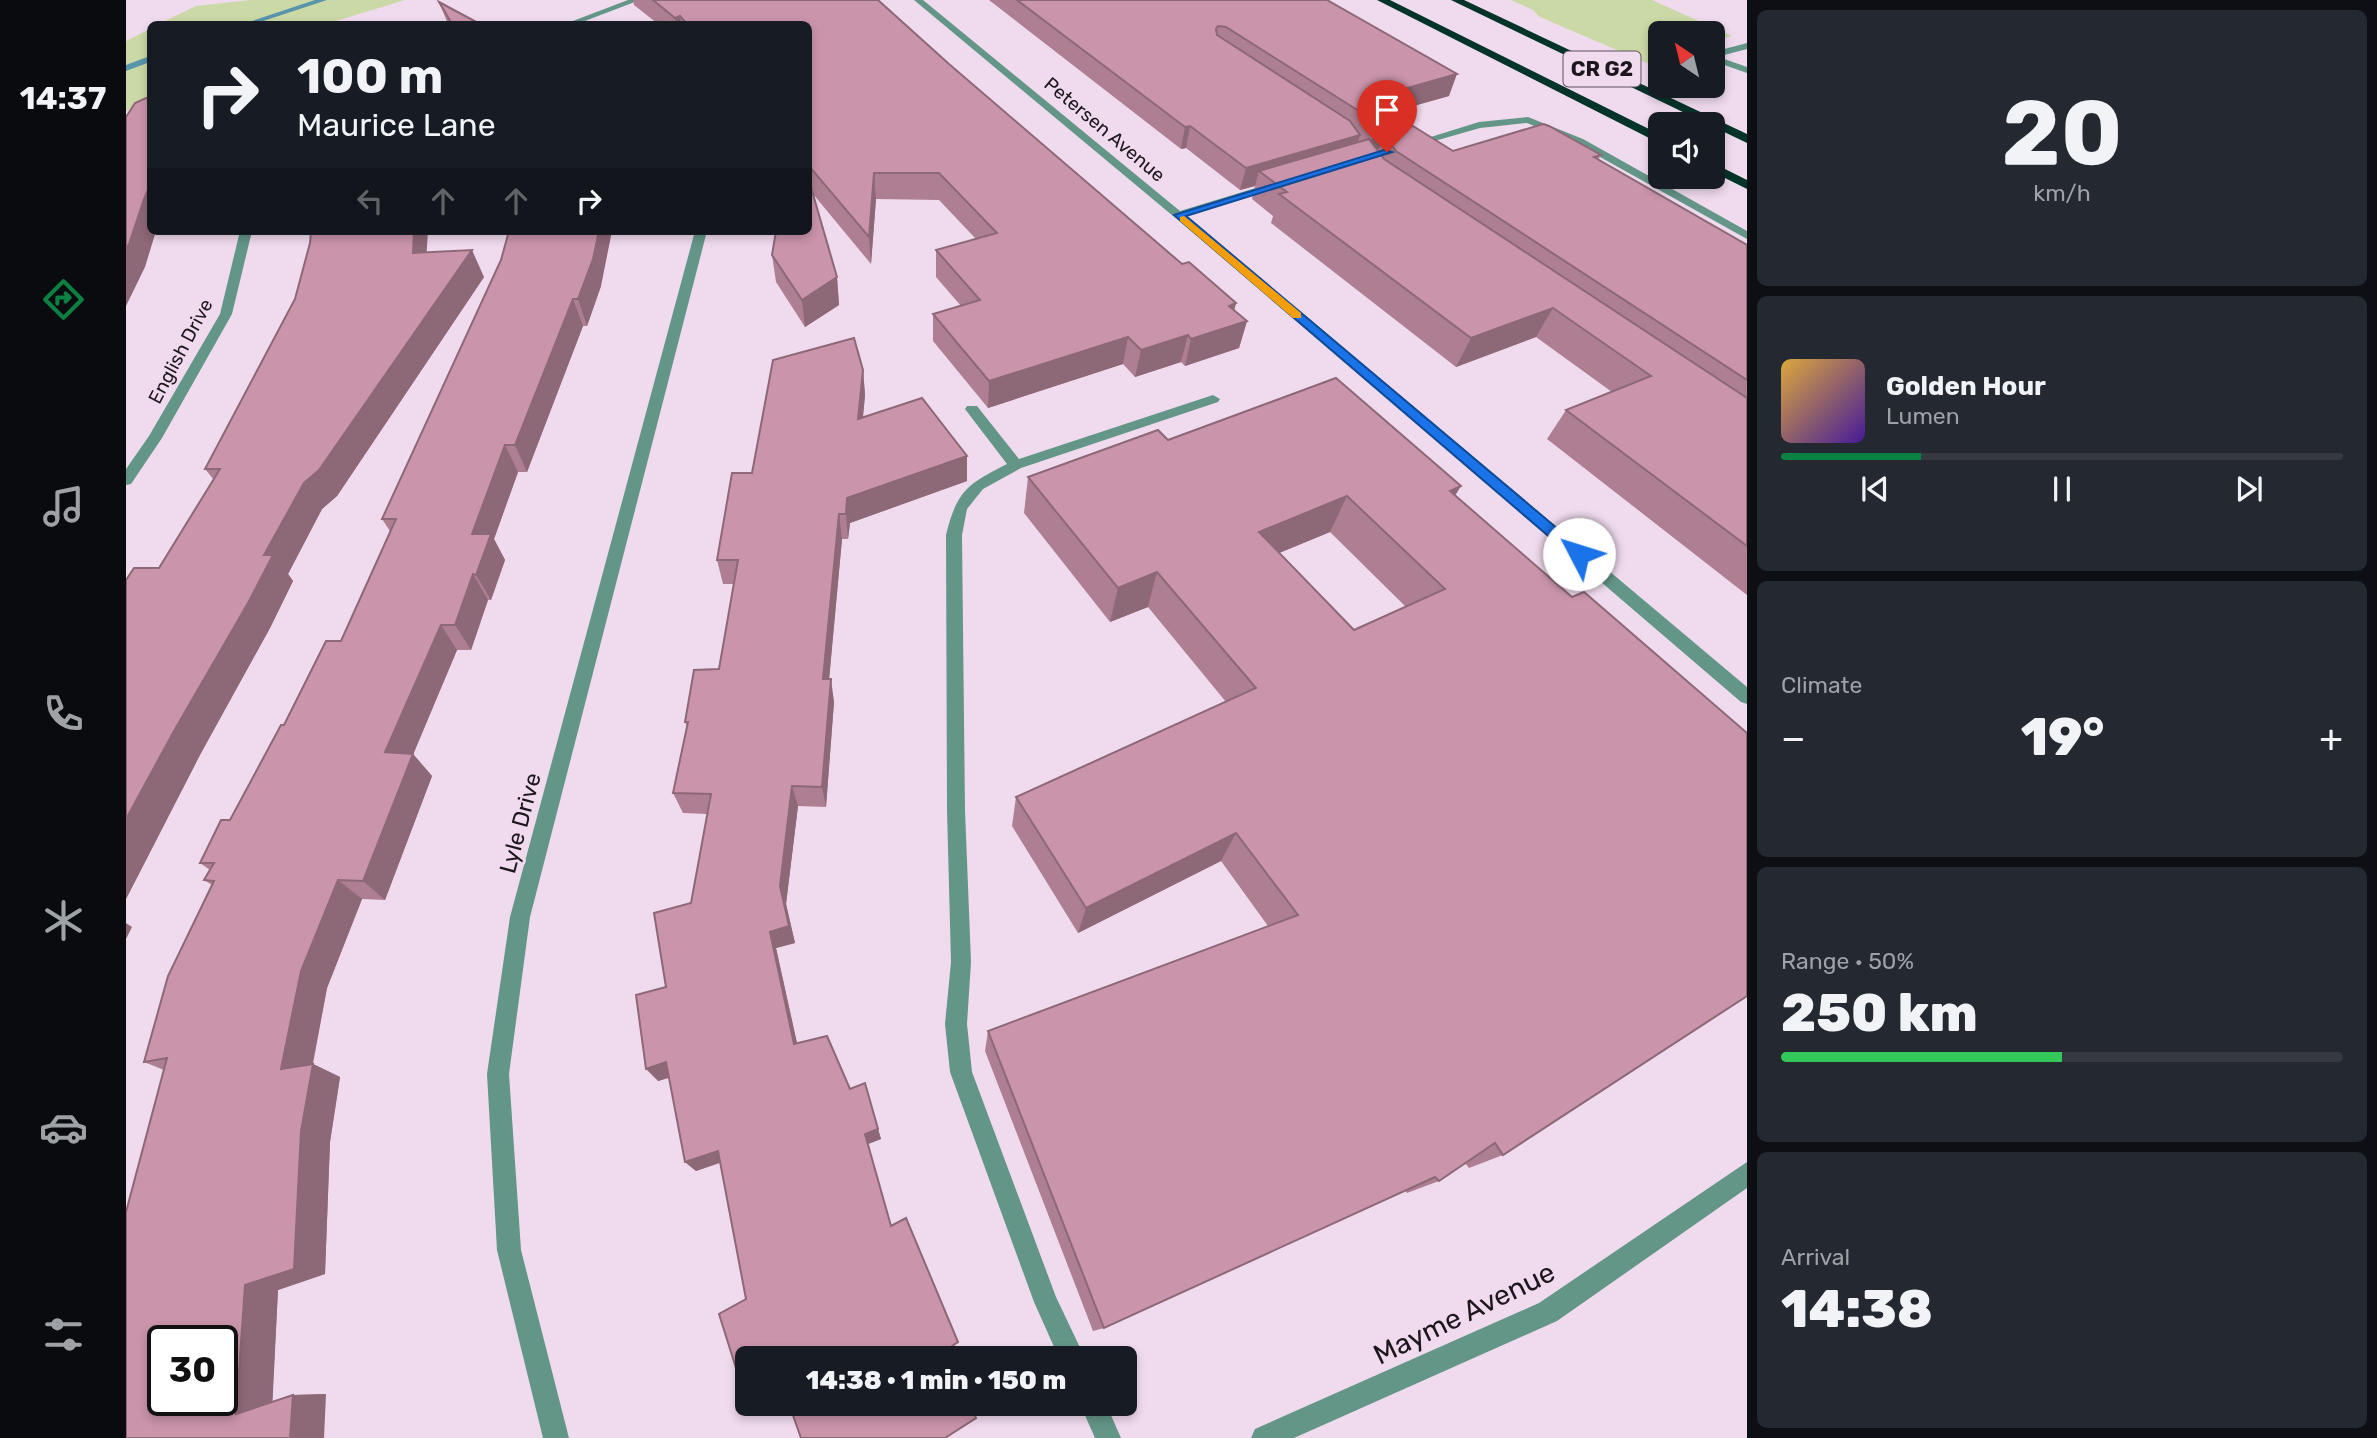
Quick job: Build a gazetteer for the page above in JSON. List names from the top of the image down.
{
  "streets": {
    "highway": ["CR G2"],
    "street": [
      "Petersen Avenue",
      "English Drive",
      "Lyle Drive",
      "Mayme Avenue"
    ]
  },
  "north": "top left",
  "page": {
    "tabs": "14:37",
    "tile": [
      ["20", "km/h"],
      "Climate",
      ["Range · 50%", "250 km"],
      ["Arrival", "14:38"]
    ],
    "turn": ["100 m", "Maurice Lane"],
    "song": ["Golden Hour", "Lumen"],
    "heat": ["−", "19°", "+"],
    "limit": "30",
    "trip": "14:38 · 1 min · 150 m"
  }
}
